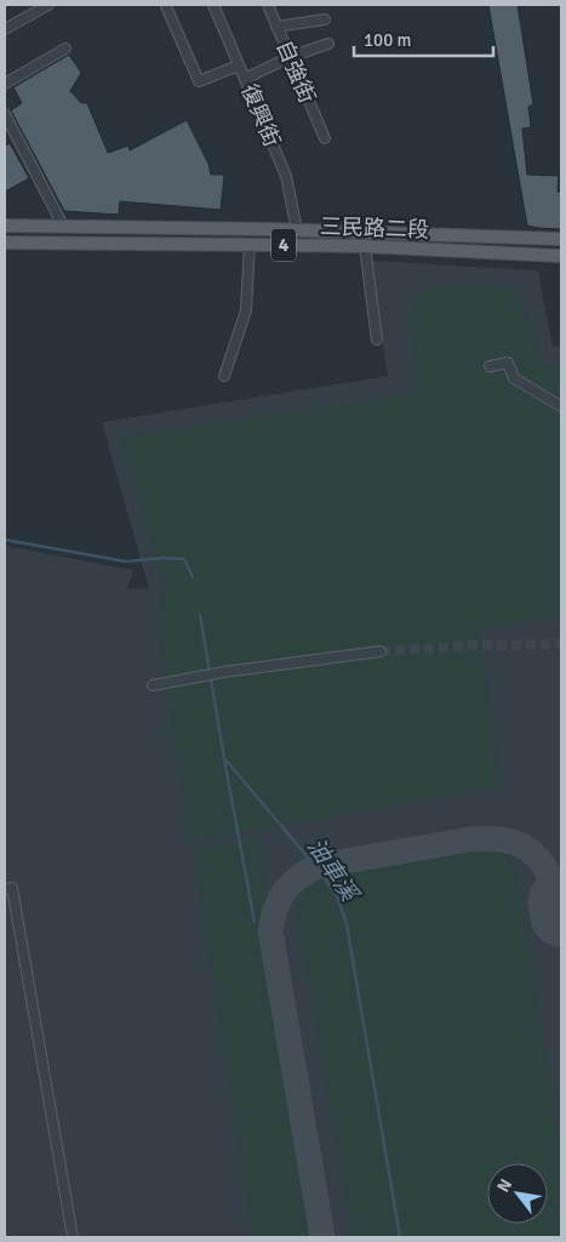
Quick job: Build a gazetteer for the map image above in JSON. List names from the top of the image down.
{
  "streets": {
    "main road": ["三民路二段", "4"],
    "lane": ["自強街", "復興街"]
  },
  "crossings": [
    ["復興街", "三民路二段"]
  ],
  "water": ["油車溪"],
  "scale_bar": "100 m",
  "north": "top left"
}
